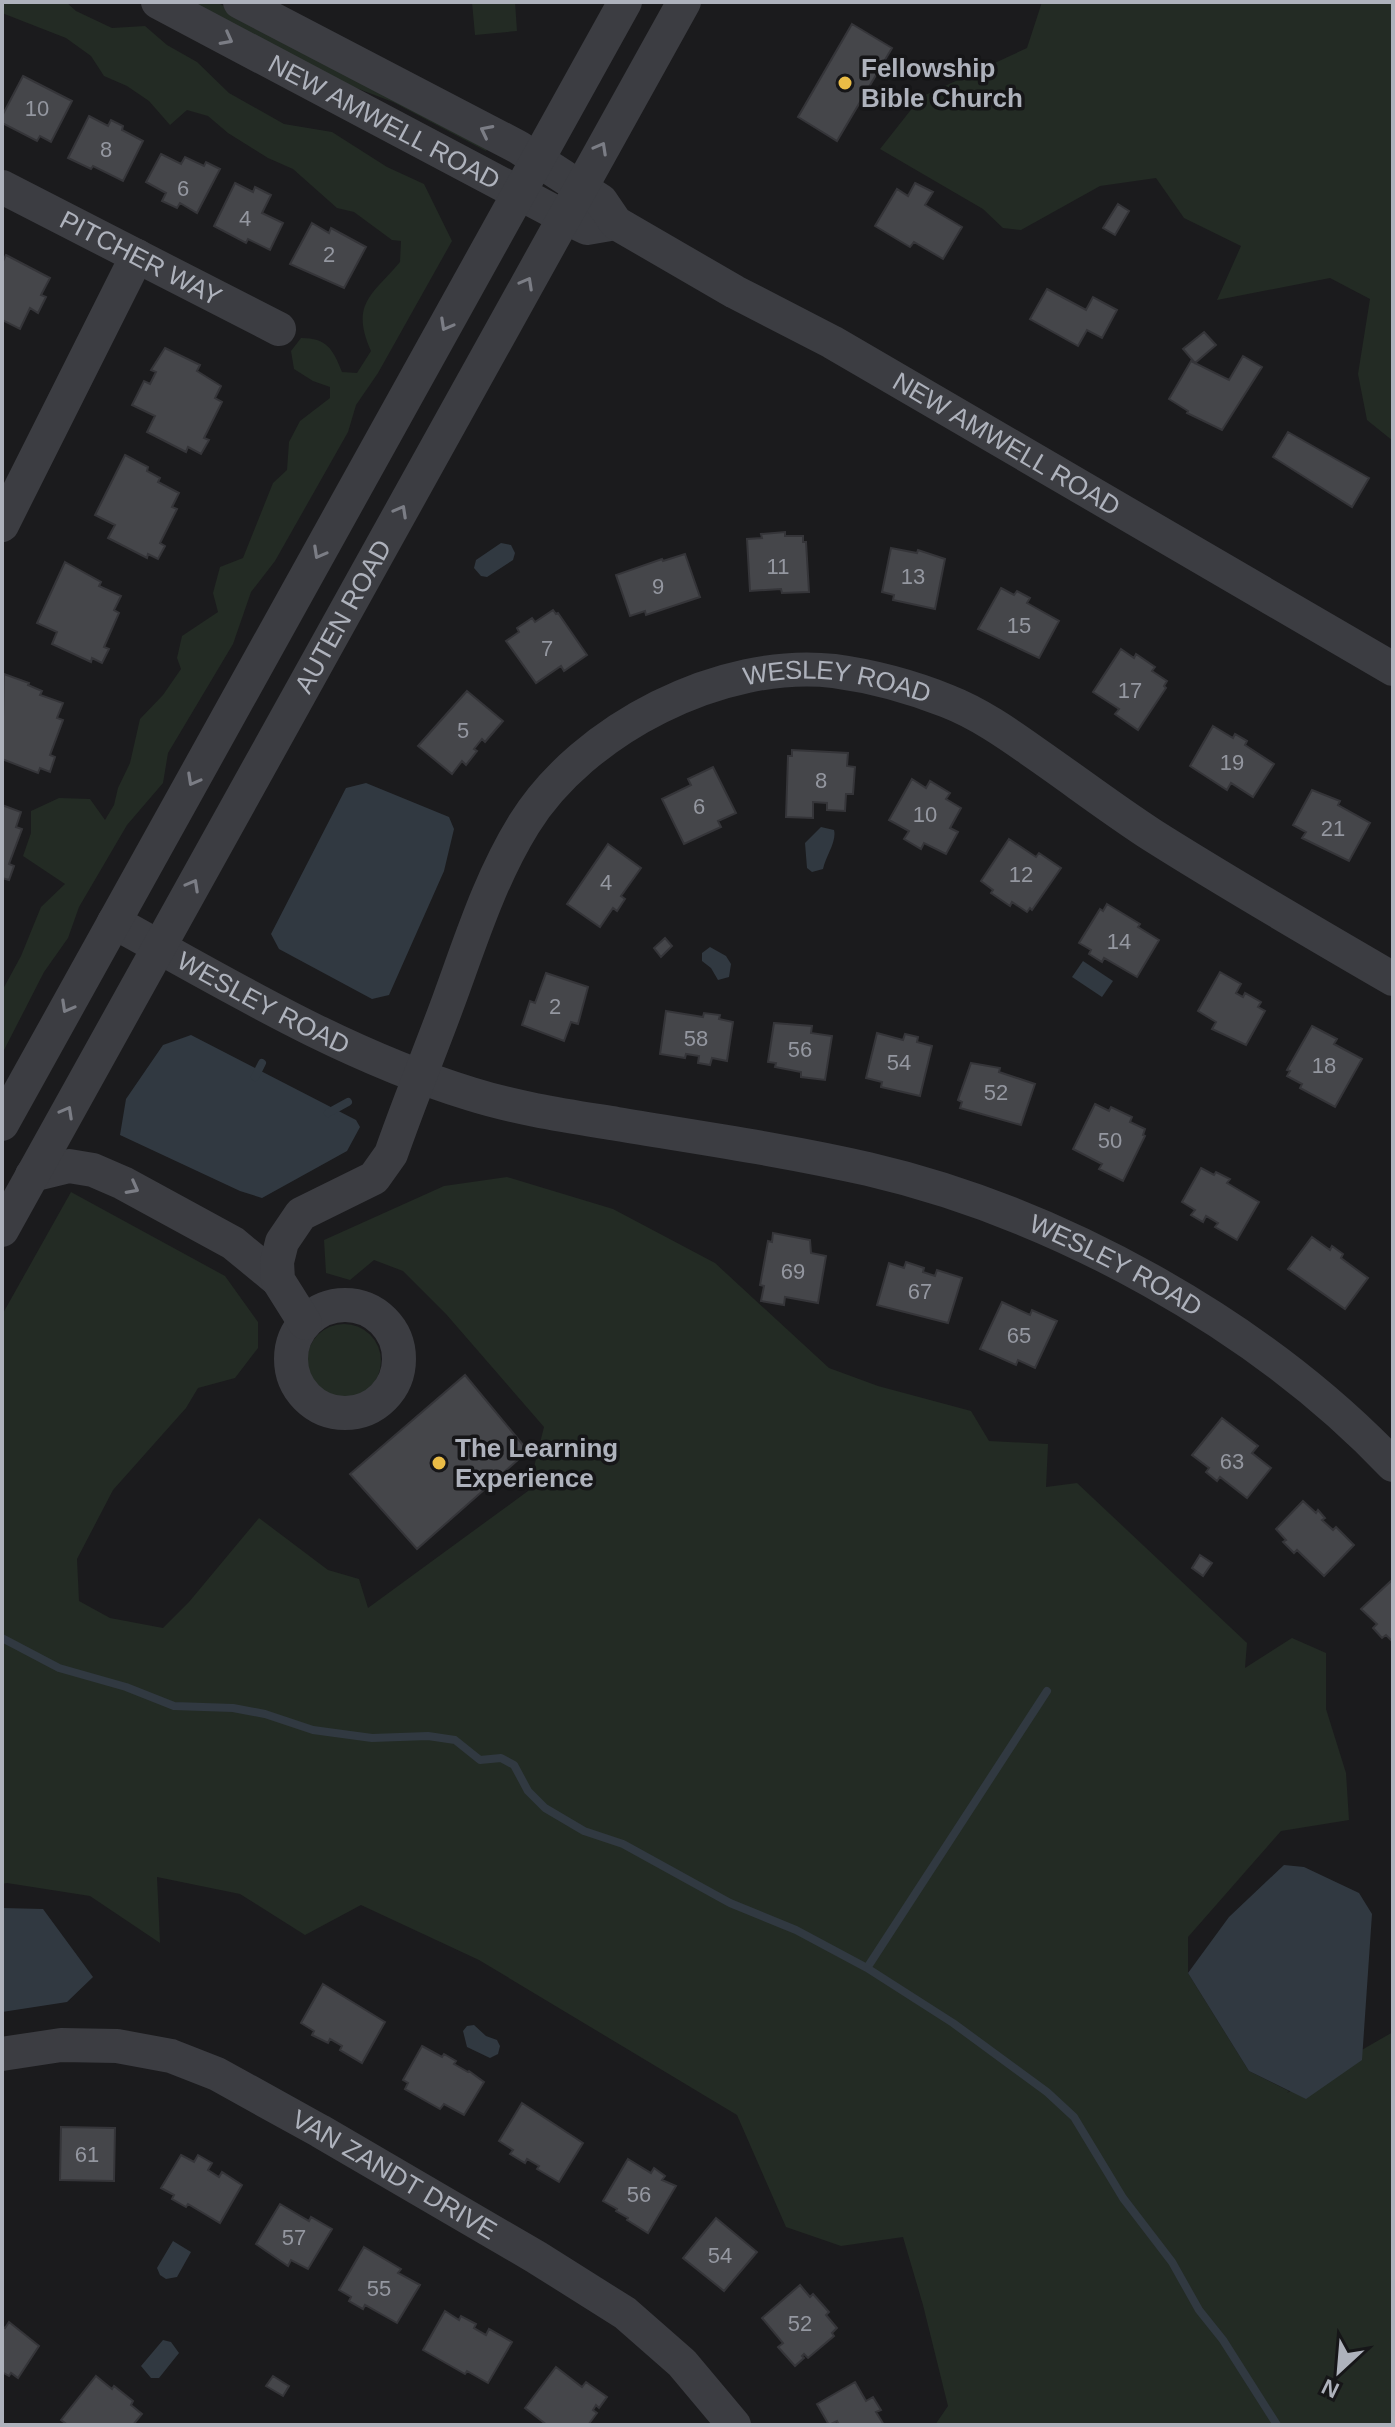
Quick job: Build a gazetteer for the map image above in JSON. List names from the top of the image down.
{
  "streets": {
    "street": [
      "NEW AMWELL ROAD",
      "PITCHER WAY",
      "AUTEN ROAD",
      "WESLEY ROAD",
      "VAN ZANDT DRIVE"
    ]
  },
  "crossings": [
    ["NEW AMWELL ROAD", "AUTEN ROAD"],
    ["AUTEN ROAD", "WESLEY ROAD"]
  ],
  "places": ["Fellowship Bible Church", "The Learning Experience"],
  "house_numbers": [
    "10",
    "8",
    "6",
    "4",
    "2",
    "11",
    "13",
    "9",
    "15",
    "7",
    "17",
    "5",
    "19",
    "8",
    "6",
    "10",
    "21",
    "12",
    "4",
    "14",
    "2",
    "58",
    "56",
    "54",
    "18",
    "52",
    "50",
    "69",
    "67",
    "65",
    "63",
    "61",
    "56",
    "57",
    "54",
    "55",
    "52"
  ],
  "north": "bottom left"
}
